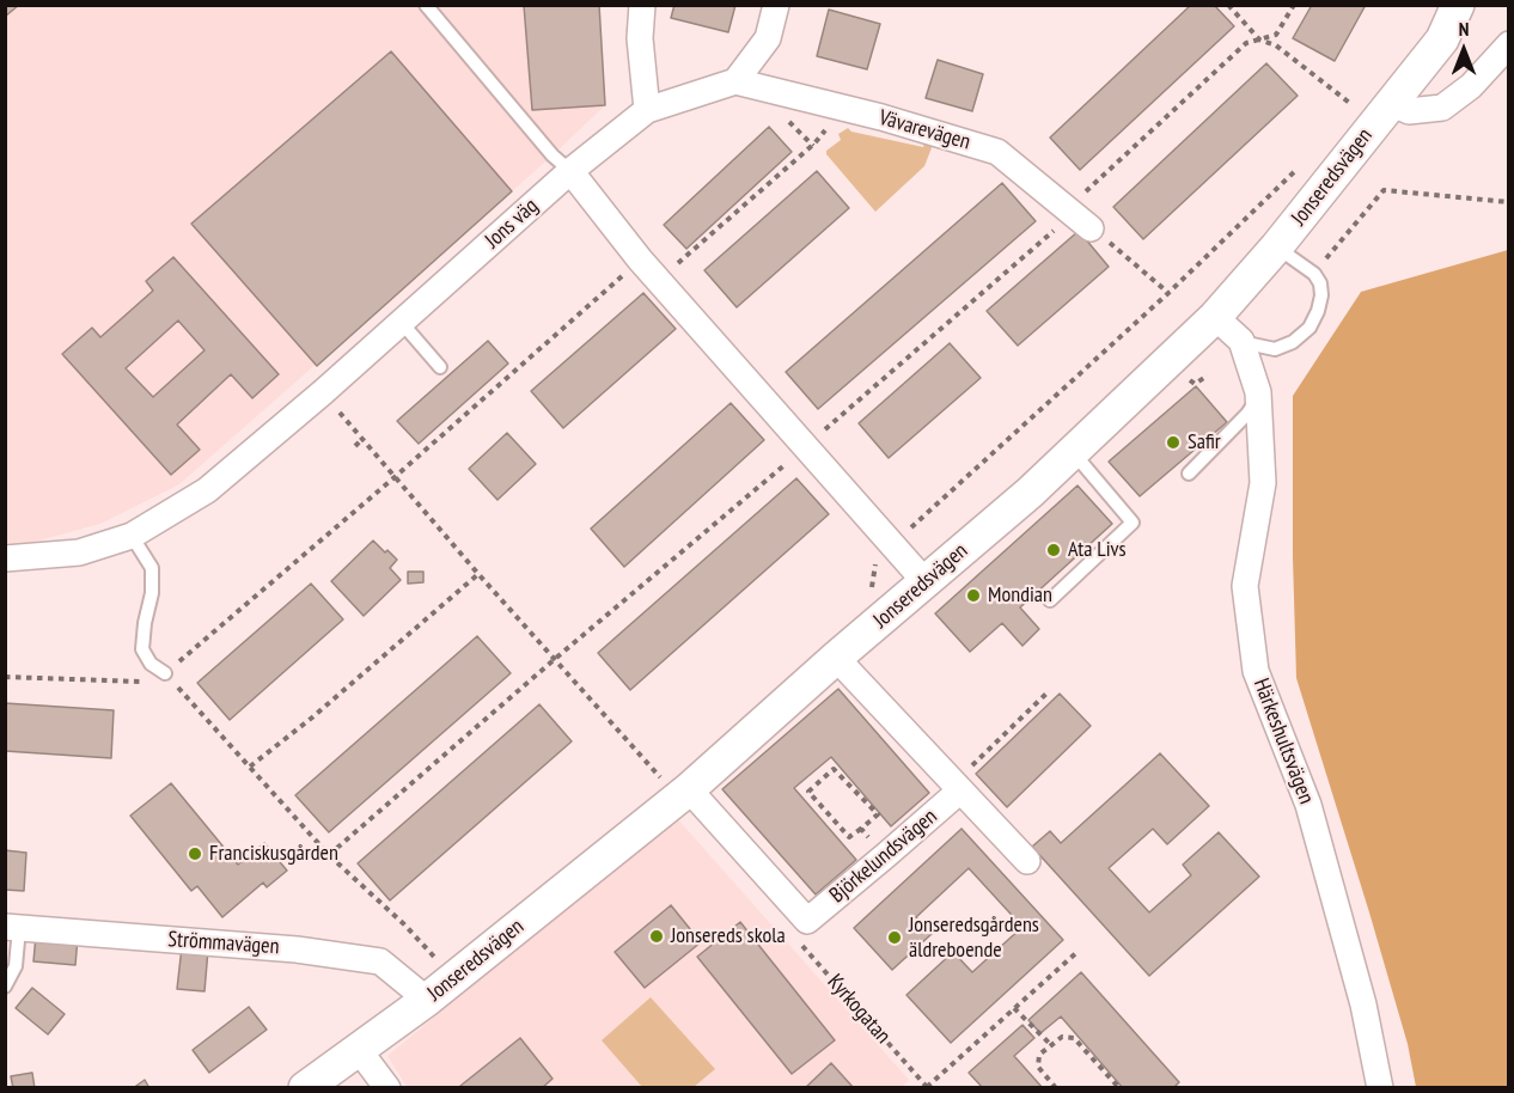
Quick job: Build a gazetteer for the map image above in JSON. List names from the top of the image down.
{
  "streets": {
    "street": [
      "Vävarevägen",
      "Jonseredsvägen",
      "Jons väg",
      "Härkeshultsvägen",
      "Björkelundsvägen",
      "Strömmavägen"
    ],
    "path": ["Kyrkogatan"]
  },
  "crossings": [
    ["Jonseredsvägen", "Härkeshultsvägen"],
    ["Jonseredsvägen", "Strömmavägen"],
    ["Björkelundsvägen", "Kyrkogatan"]
  ],
  "places": [
    "Safir",
    "Ata Livs",
    "Mondian",
    "Franciskusgården",
    "Jonsereds skola",
    "Jonseredsgårdens äldreboende"
  ],
  "north": "top"
}
